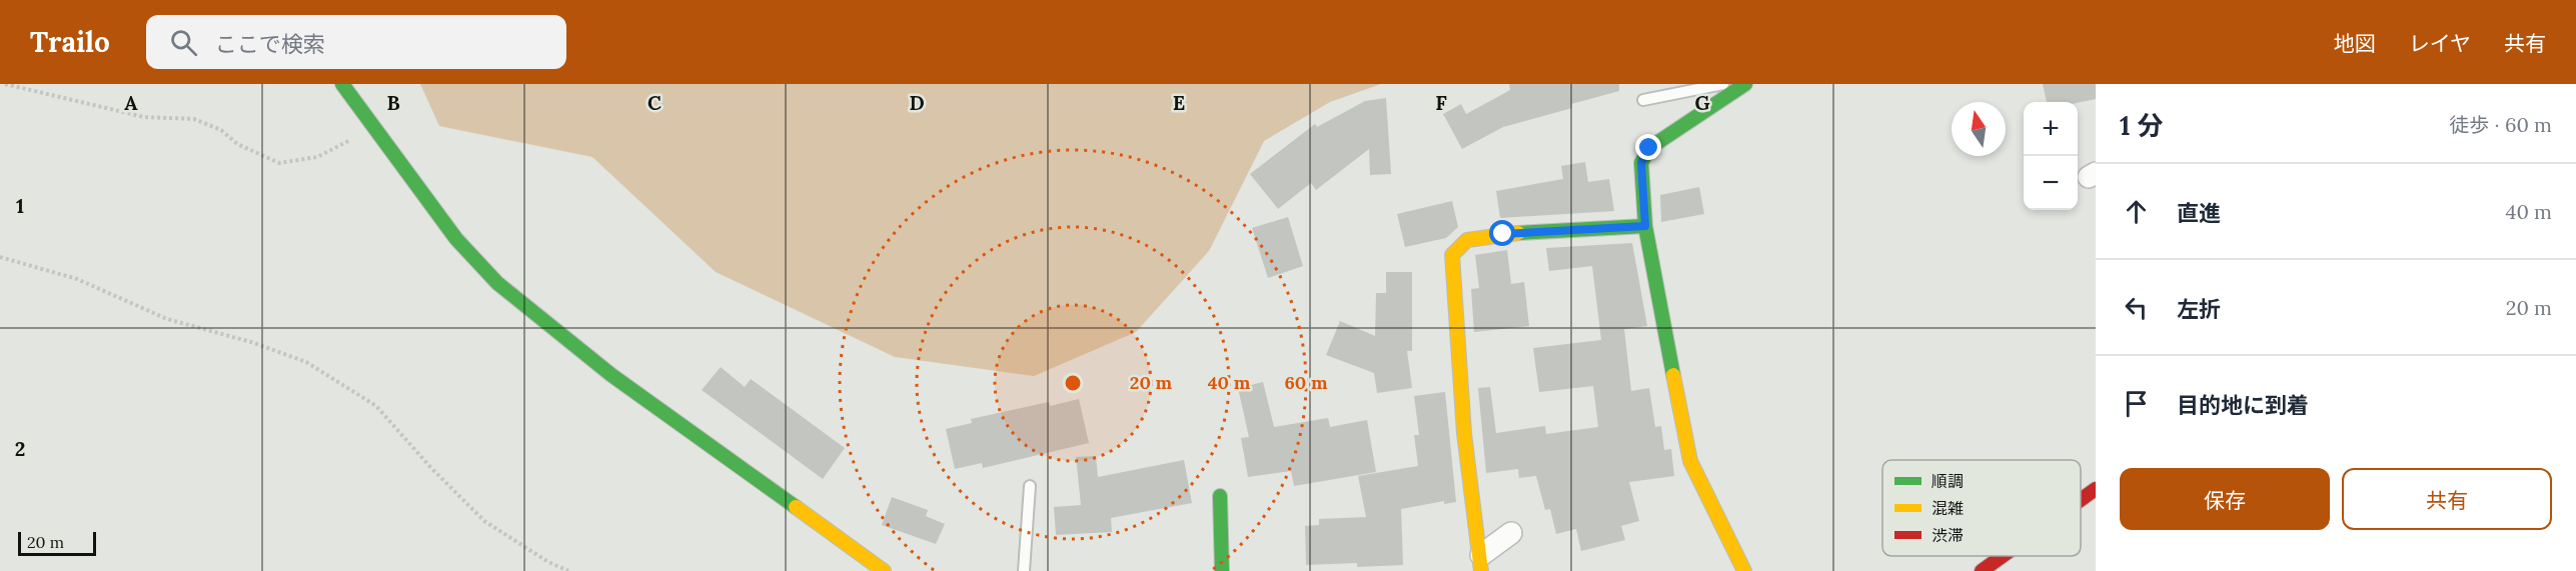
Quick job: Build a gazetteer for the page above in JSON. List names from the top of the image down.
{
  "legend": ["順調", "混雑", "渋滞"],
  "scale_bar": "20 m",
  "north": "top",
  "page": {
    "header": "Trailo",
    "search": "ここで検索",
    "nav": ["地図", "レイヤ", "共有"],
    "heading": ["1 分", "徒歩 · 60 m"],
    "map_buttons": ["+", "−"],
    "list": [
      ["直進", "40 m"],
      ["左折", "20 m"],
      "目的地に到着"
    ],
    "buttons": ["保存", "共有"],
    "scale": "20 m"
  },
  "grid": {
    "columns": [
      "A",
      "B",
      "C",
      "D",
      "E",
      "F",
      "G"
    ],
    "rows": ["1", "2"]
  },
  "rings": ["20 m", "40 m", "60 m"]
}
